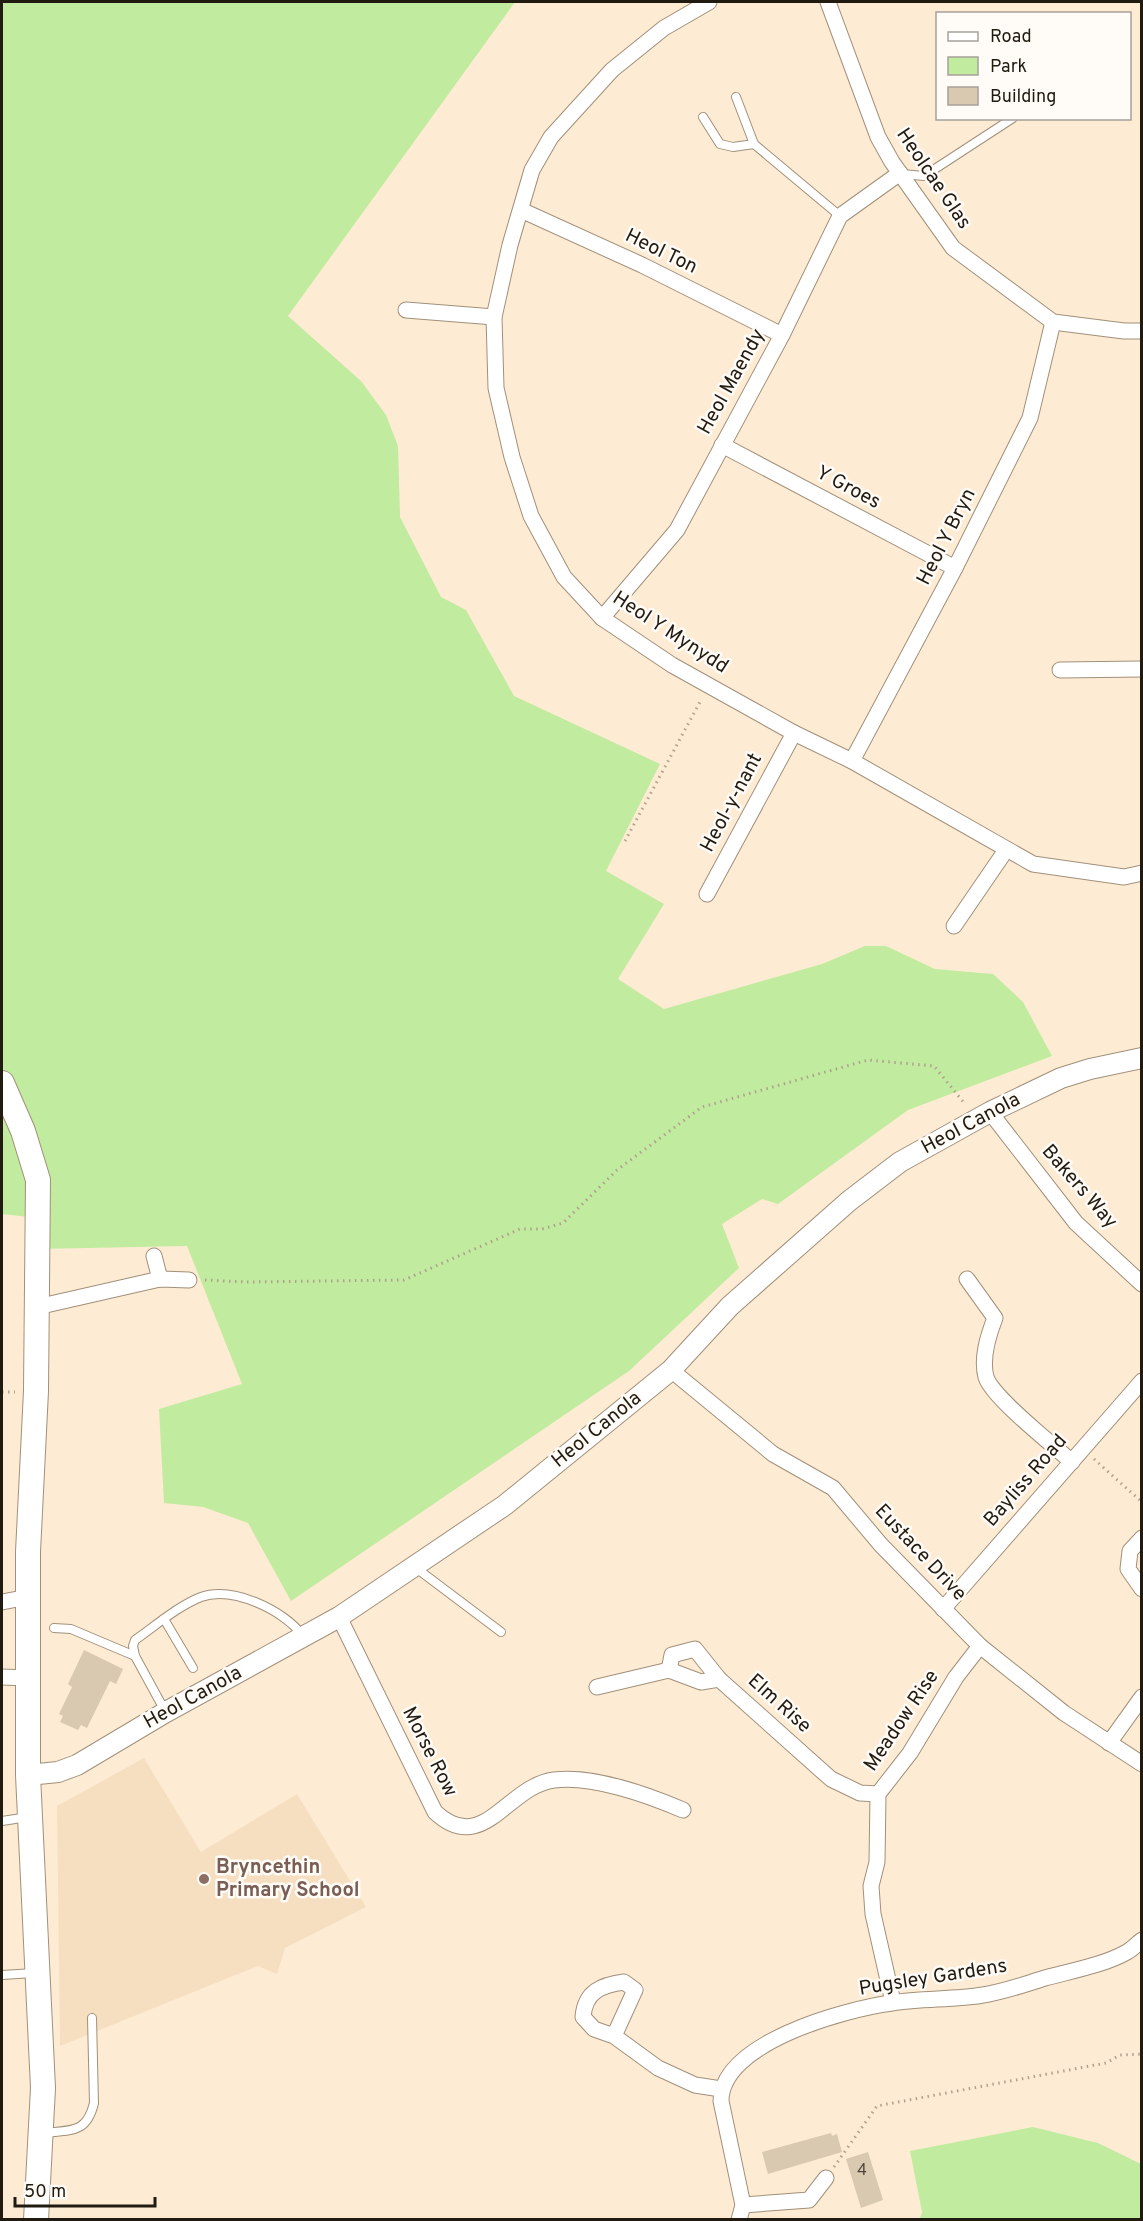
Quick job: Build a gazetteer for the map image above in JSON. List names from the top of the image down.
{
  "streets": {
    "street": [
      "Heolcae Glas",
      "Heol Ton",
      "Heol Maendy",
      "Y Groes",
      "Heol Y Bryn",
      "Heol Y Mynydd",
      "Heol-y-nant",
      "Heol Canola",
      "Bakers Way",
      "Bayliss Road",
      "Eustace Drive",
      "Elm Rise",
      "Meadow Rise",
      "Morse Row",
      "Pugsley Gardens"
    ]
  },
  "crossings": [
    ["Heolcae Glas", "Heol Maendy"],
    ["Heolcae Glas", "Heol Y Bryn"],
    ["Heol Ton", "Heol Maendy"],
    ["Heol Ton", "Heol Y Mynydd"],
    ["Heol Maendy", "Y Groes"],
    ["Heol Maendy", "Heol Y Mynydd"],
    ["Y Groes", "Heol Y Bryn"],
    ["Heol Y Bryn", "Heol Y Mynydd"],
    ["Heol Y Mynydd", "Heol-y-nant"],
    ["Heol Canola", "Bakers Way"],
    ["Heol Canola", "Eustace Drive"],
    ["Heol Canola", "Morse Row"],
    ["Bayliss Road", "Eustace Drive"],
    ["Eustace Drive", "Meadow Rise"],
    ["Elm Rise", "Meadow Rise"],
    ["Meadow Rise", "Pugsley Gardens"]
  ],
  "places": ["Bryncethin Primary School"],
  "house_numbers": ["4"],
  "legend": ["Road", "Park", "Building"],
  "scale_bar": "50 m"
}
